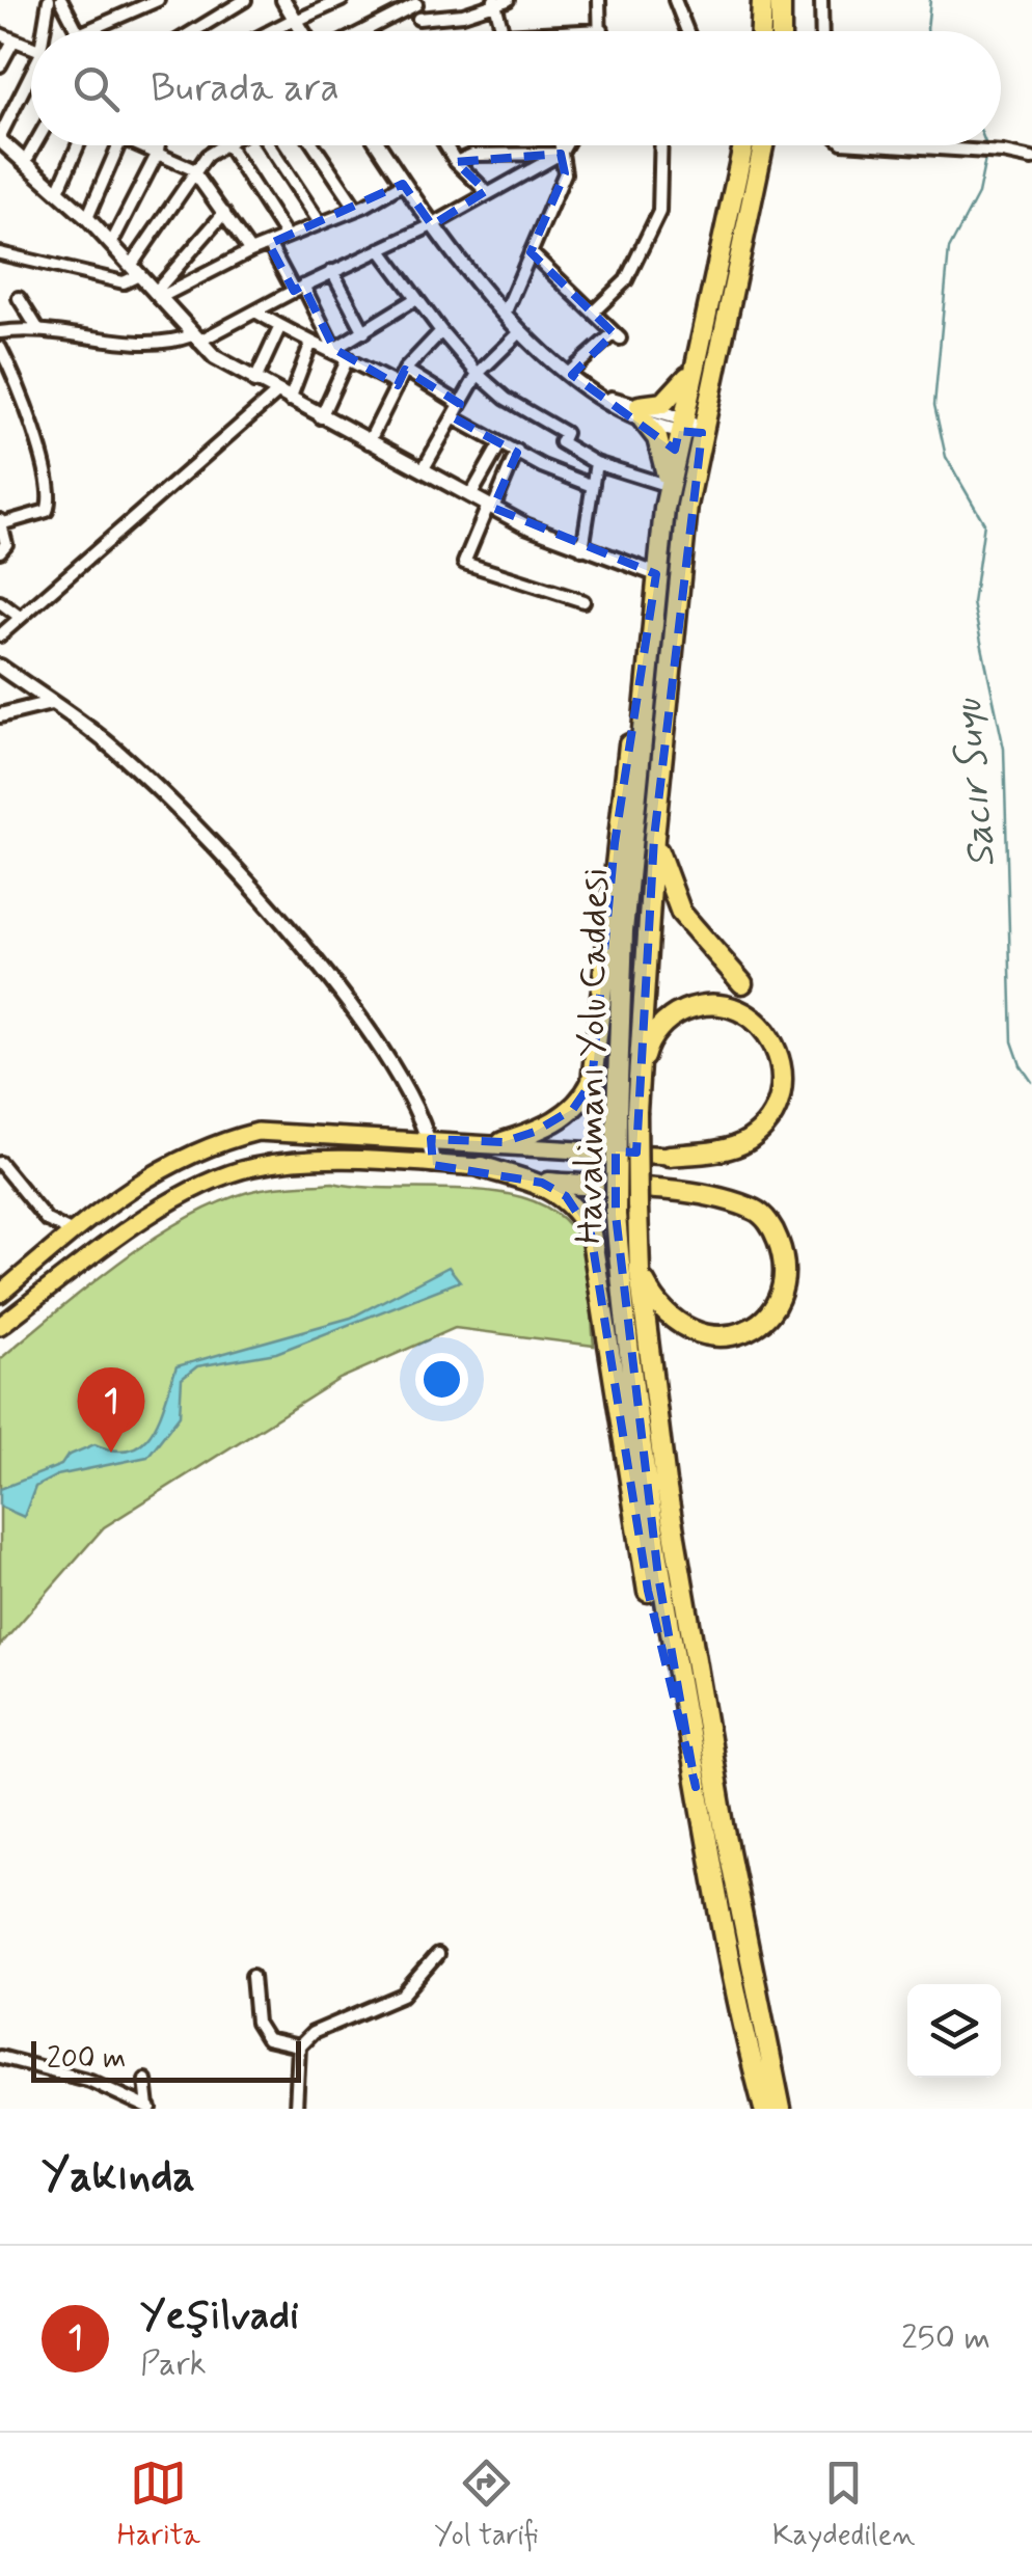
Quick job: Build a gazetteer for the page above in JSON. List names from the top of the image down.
{
  "streets": {
    "highway": ["Havalimanı Yolu Caddesi"]
  },
  "water": ["Sacır Suyu"],
  "scale_bar": "200 m",
  "page": {
    "search": "Burada ara",
    "pins": "1",
    "scale": "200 m",
    "heading": "Yakında",
    "list": [
      {
        "mark": "1",
        "name": "Yeşilvadi",
        "note": "Park",
        "value": "250 m"
      }
    ],
    "nav": ["Harita", "Yol tarifi", "Kaydedilen"]
  }
}
